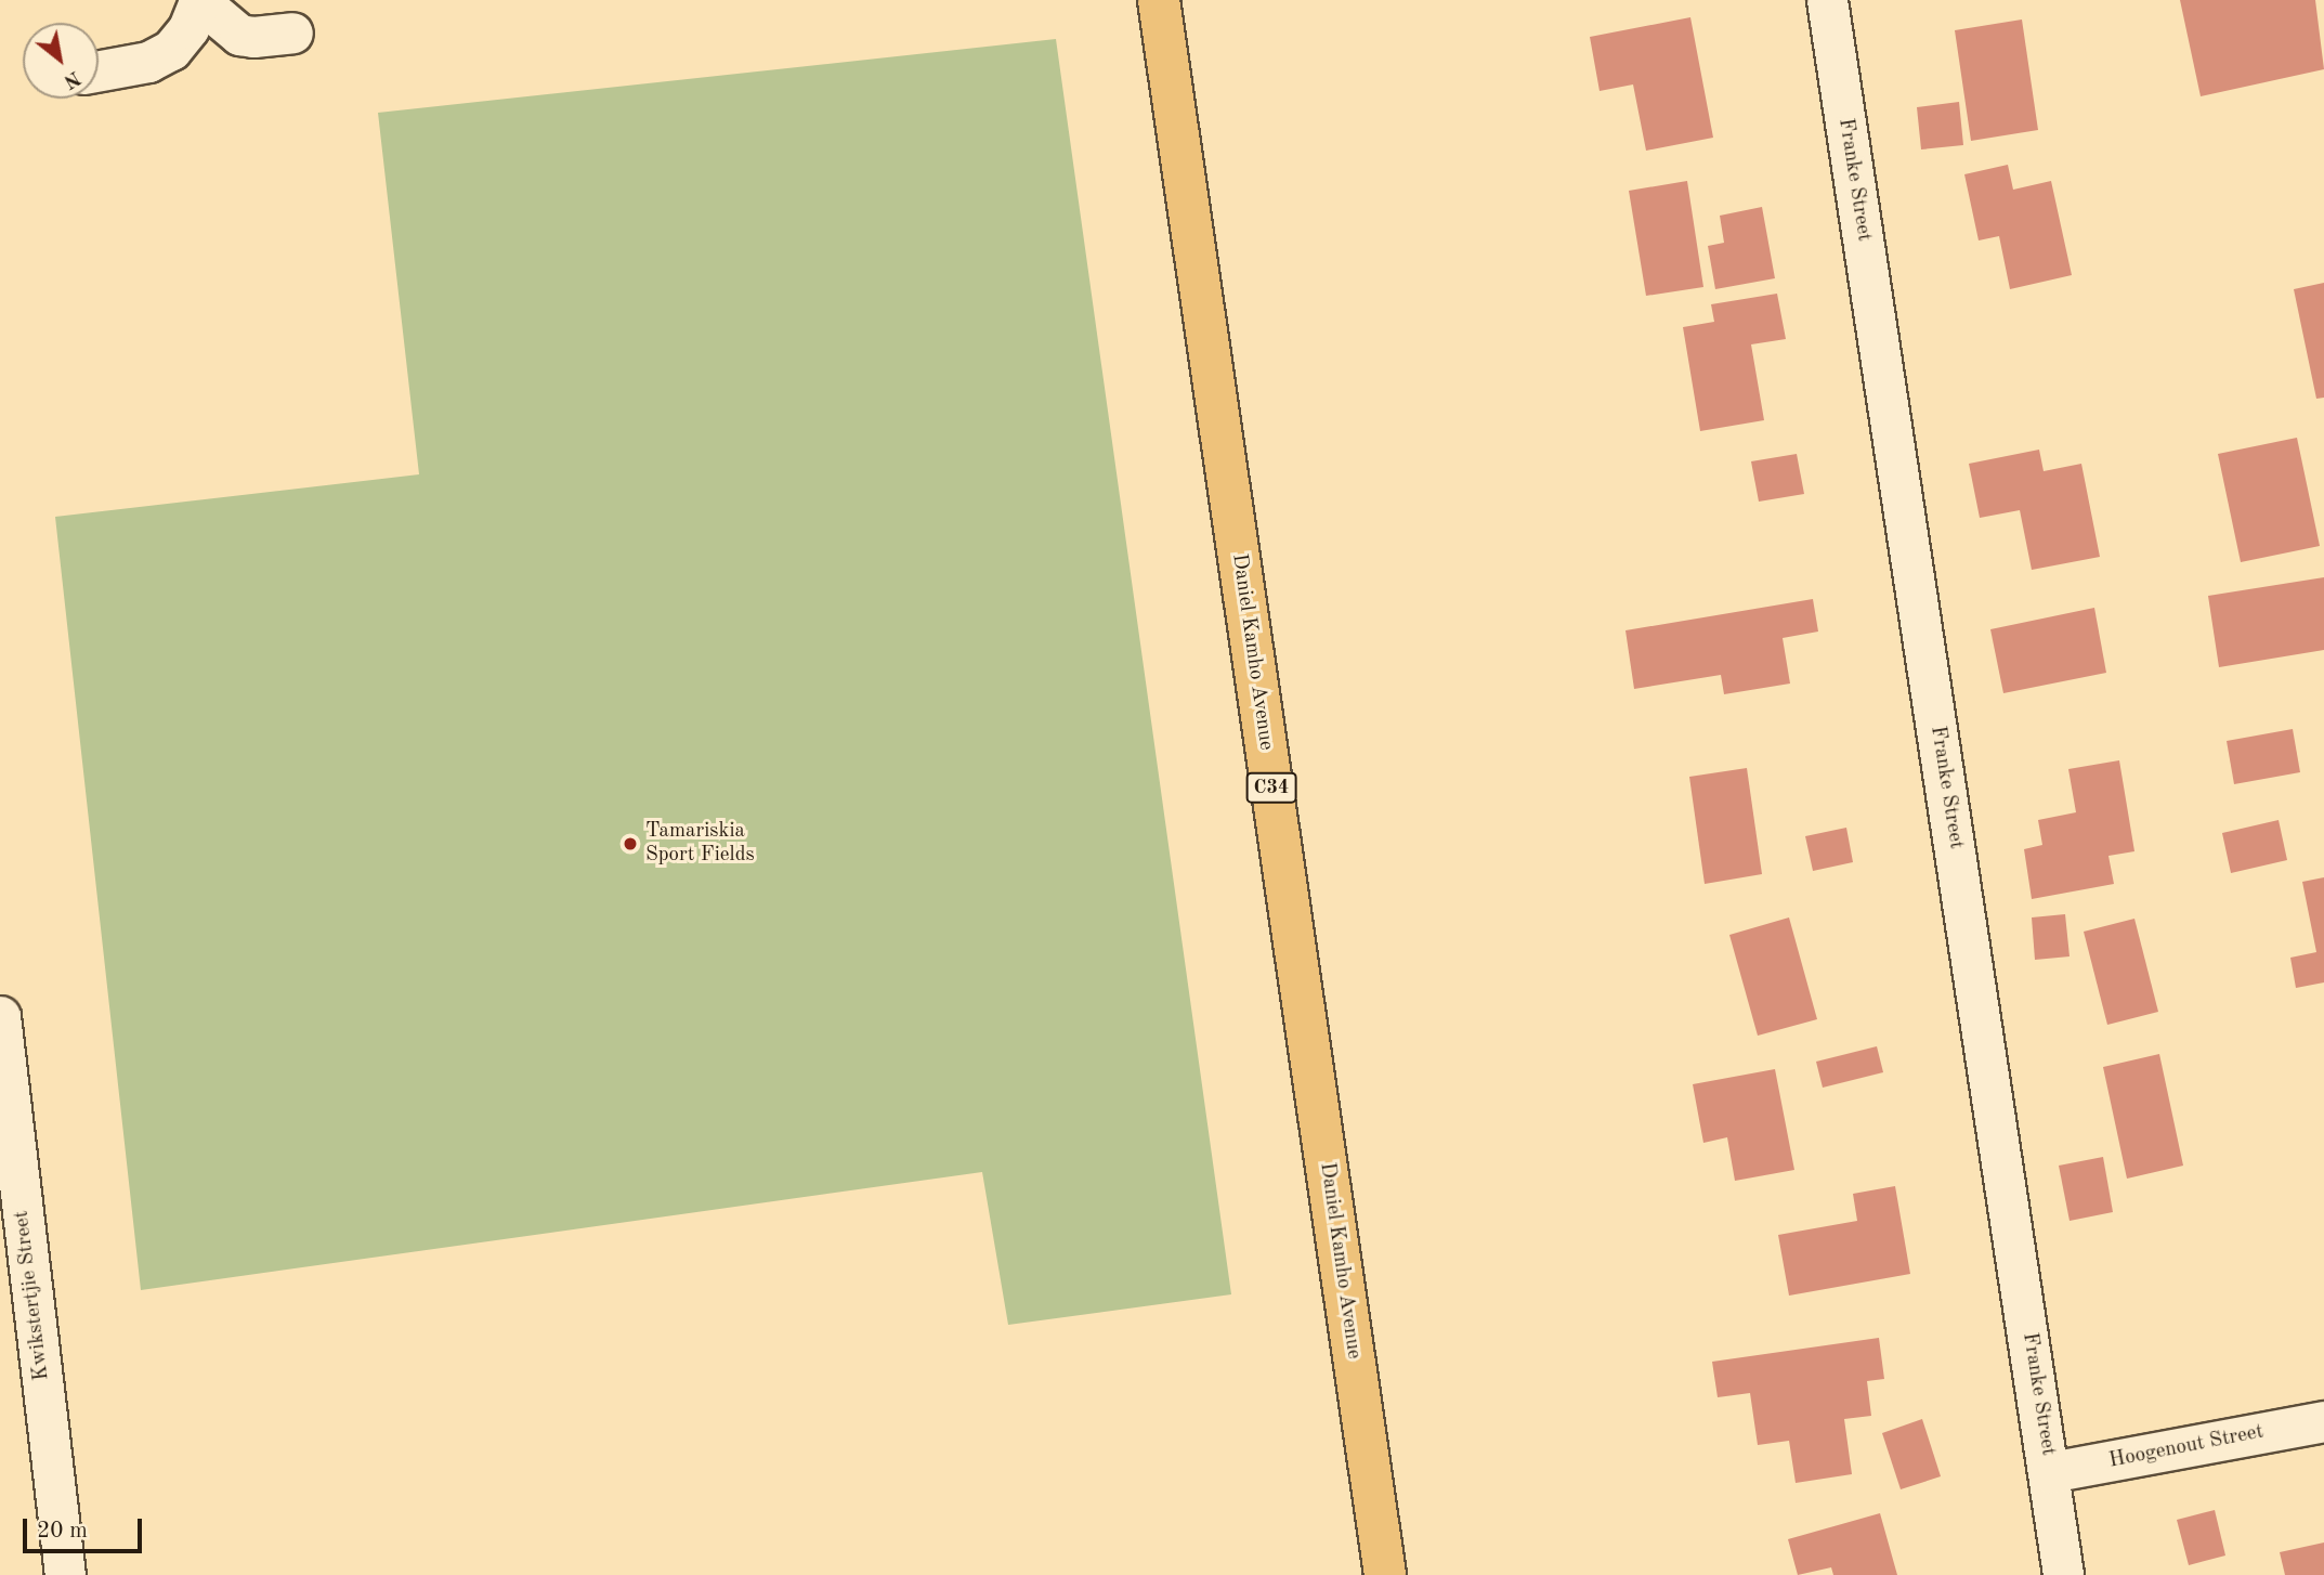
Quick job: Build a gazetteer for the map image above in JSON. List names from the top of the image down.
{
  "streets": {
    "main road": ["Daniel Kamho Avenue", "C34"],
    "street": ["Franke Street", "Kwikstertjie Street", "Hoogenout Street"]
  },
  "crossings": [
    ["Franke Street", "Hoogenout Street"]
  ],
  "places": ["Tamariskia Sport Fields"],
  "scale_bar": "20 m",
  "north": "bottom right"
}
